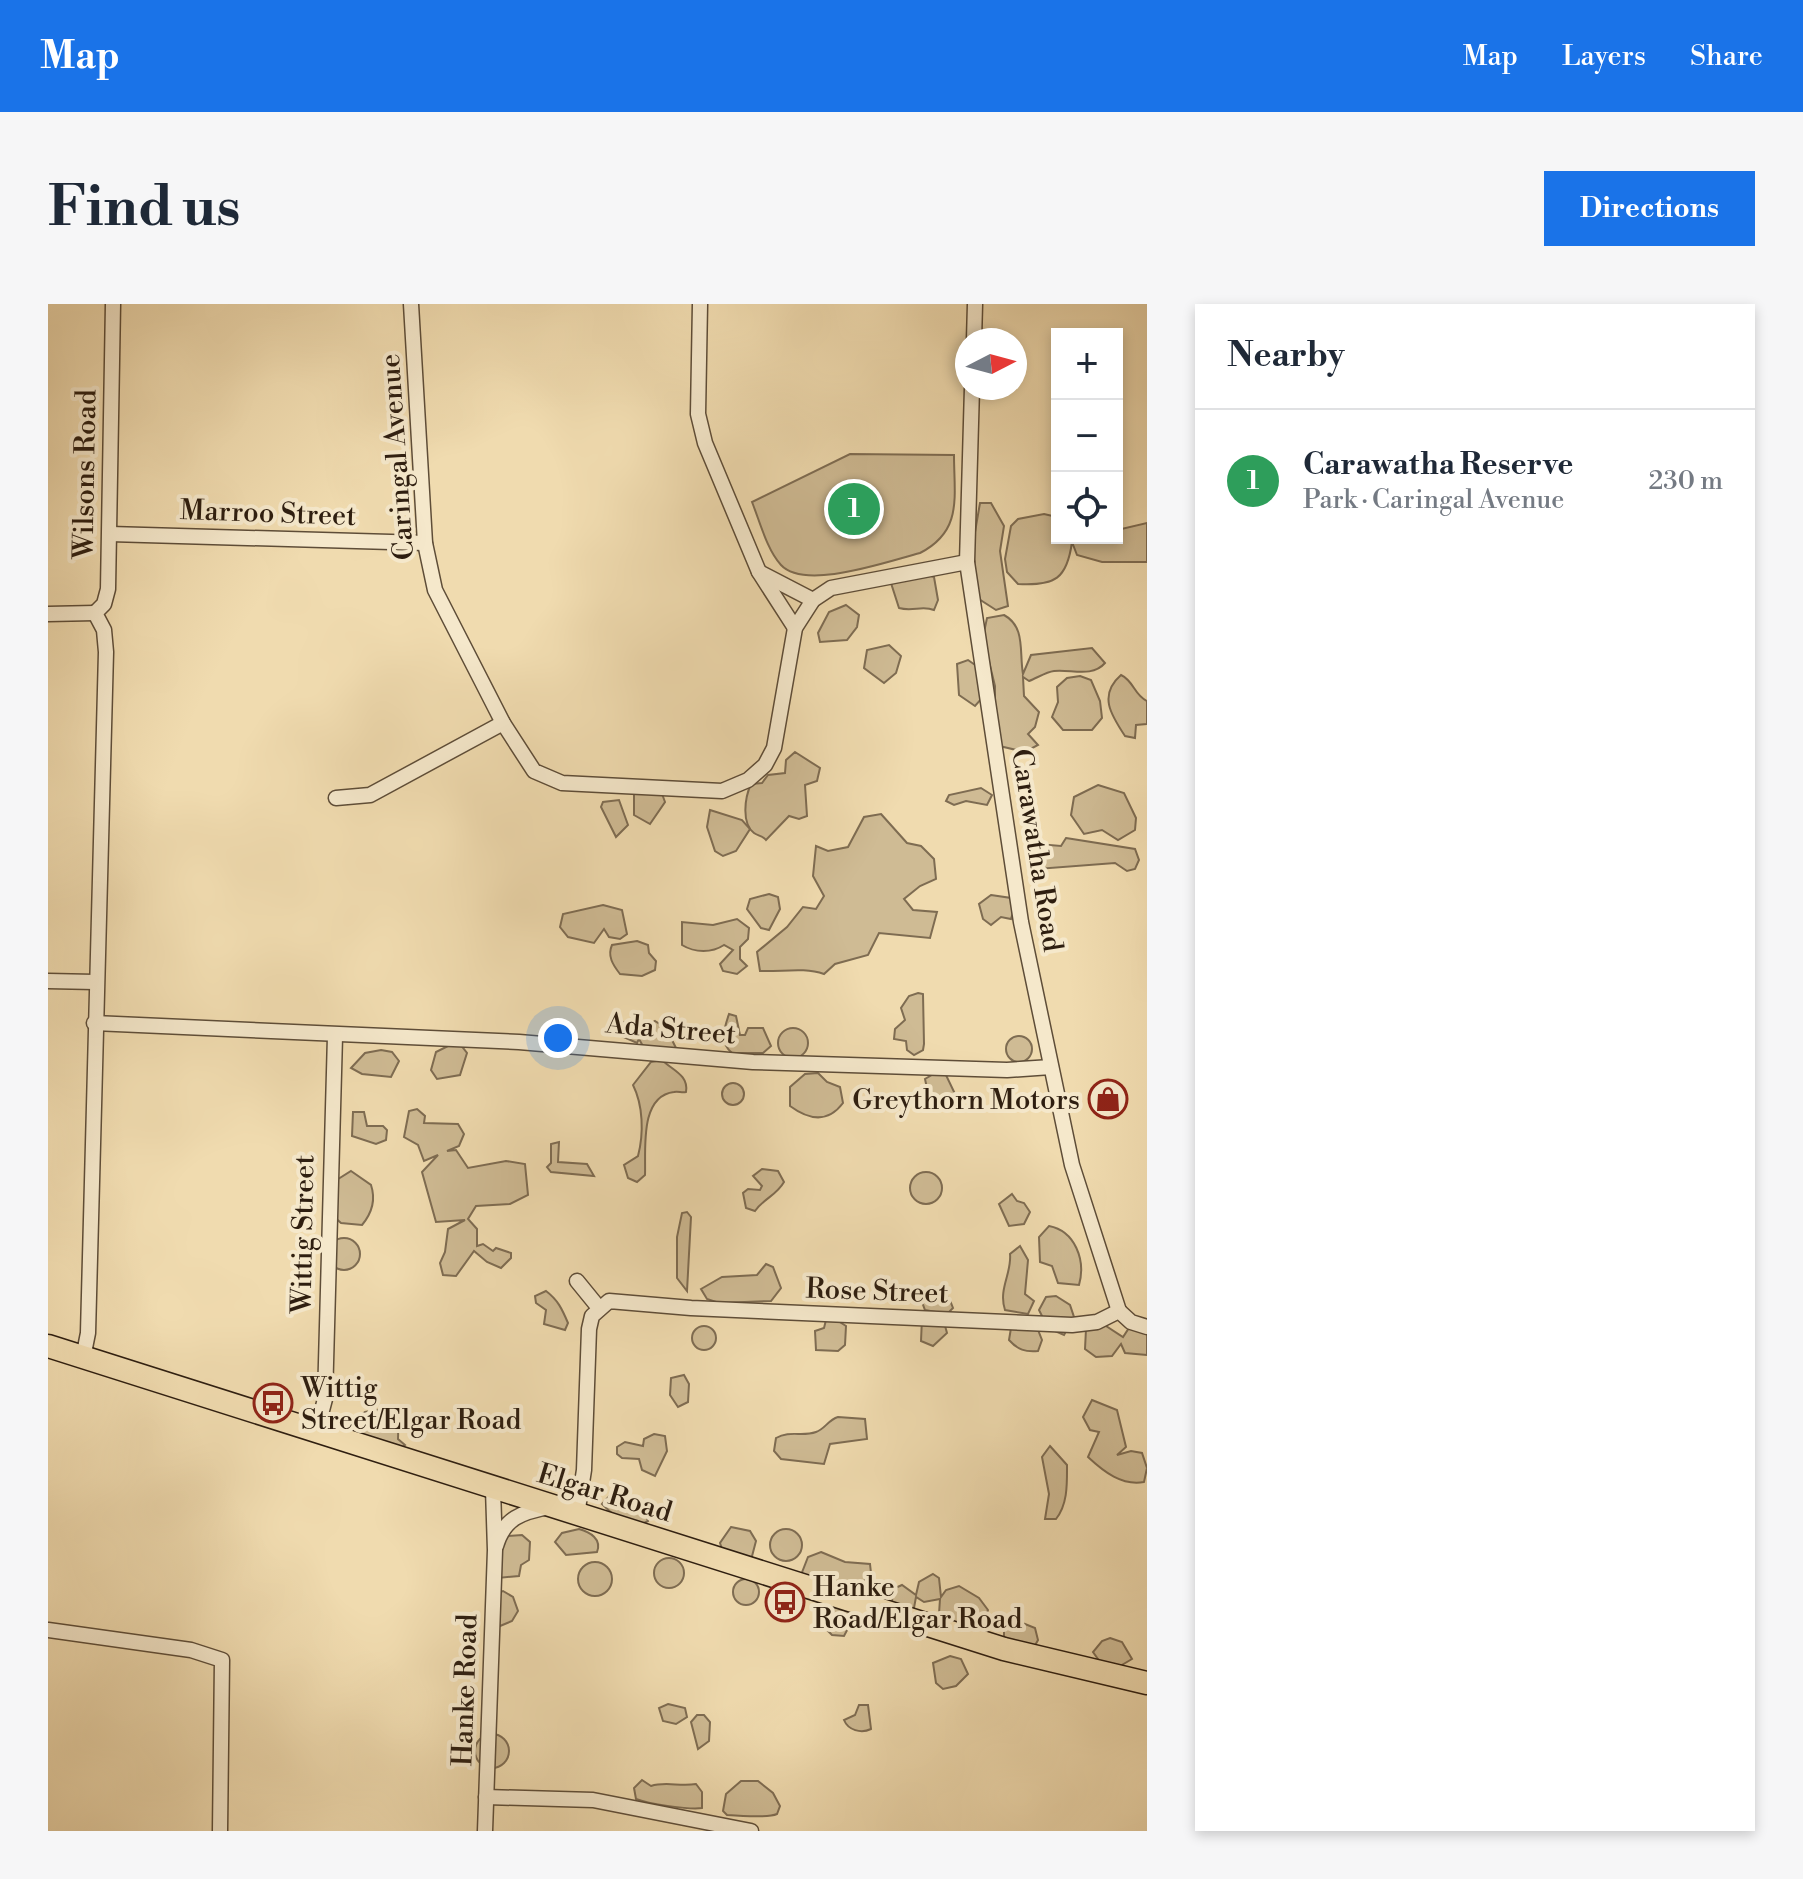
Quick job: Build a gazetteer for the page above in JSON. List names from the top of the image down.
{
  "streets": {
    "main road": ["Elgar Road"],
    "street": [
      "Caringal Avenue",
      "Wilsons Road",
      "Marroo Street",
      "Carawatha Road",
      "Ada Street",
      "Wittig Street",
      "Rose Street",
      "Hanke Road"
    ]
  },
  "crossings": [
    ["Caringal Avenue", "Marroo Street"],
    ["Wilsons Road", "Marroo Street"],
    ["Carawatha Road", "Ada Street"],
    ["Carawatha Road", "Rose Street"],
    ["Ada Street", "Wittig Street"],
    ["Wittig Street", "Elgar Road"],
    ["Elgar Road", "Hanke Road"]
  ],
  "places": {
    "shop": ["Greythorn Motors"],
    "bus stop": ["Wittig Street/Elgar Road", "Hanke Road/Elgar Road"]
  },
  "north": "right",
  "page": {
    "header": "Map",
    "nav": ["Map", "Layers", "Share"],
    "buttons": "Directions",
    "title": "Find us",
    "heading": "Nearby",
    "map_buttons": ["+", "−"],
    "list": [
      {
        "mark": "1",
        "name": "Carawatha Reserve",
        "note": "Park · Caringal Avenue",
        "value": "230 m"
      }
    ],
    "pins": "1"
  }
}
